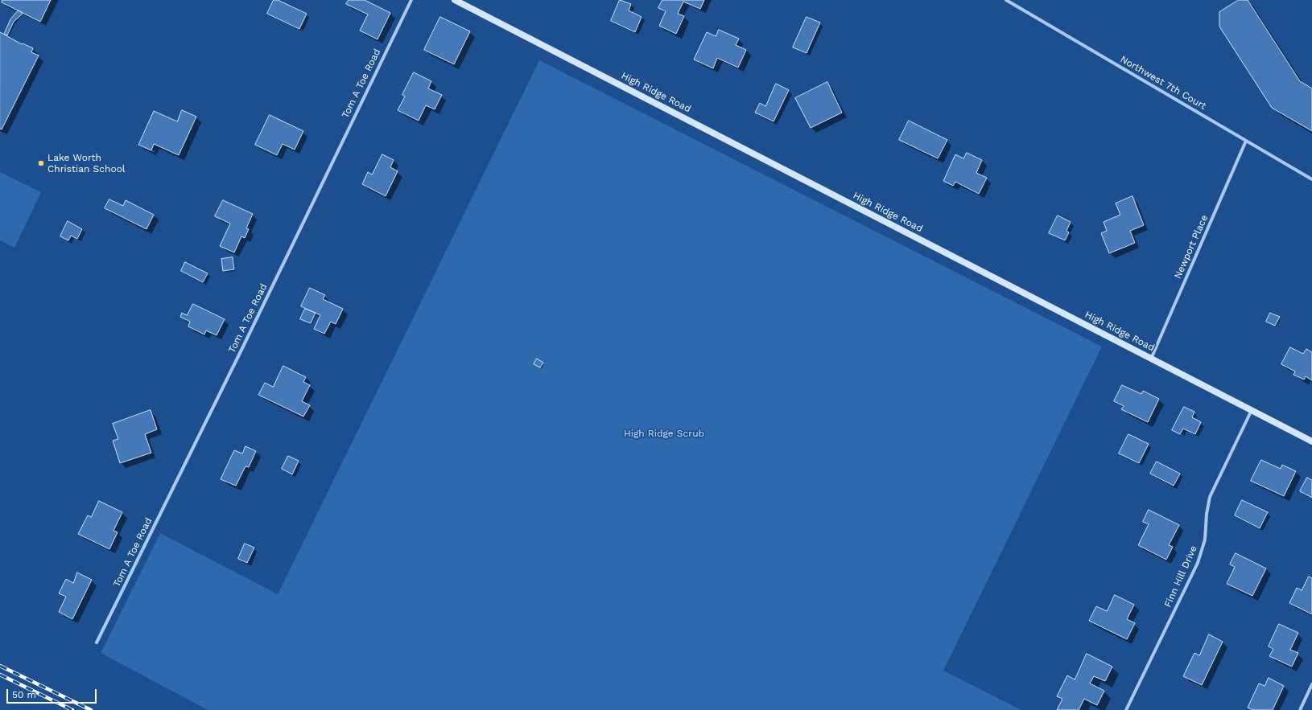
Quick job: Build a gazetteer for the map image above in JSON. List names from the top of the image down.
{
  "streets": {
    "street": [
      "Northwest 7th Court",
      "Tom A Toe Road",
      "High Ridge Road",
      "Newport Place",
      "Finn Hill Drive"
    ]
  },
  "crossings": [
    ["Northwest 7th Court", "Newport Place"],
    ["High Ridge Road", "Newport Place"],
    ["High Ridge Road", "Finn Hill Drive"]
  ],
  "parks": ["High Ridge Scrub"],
  "places": ["Lake Worth Christian School"],
  "scale_bar": "50 m"
}
